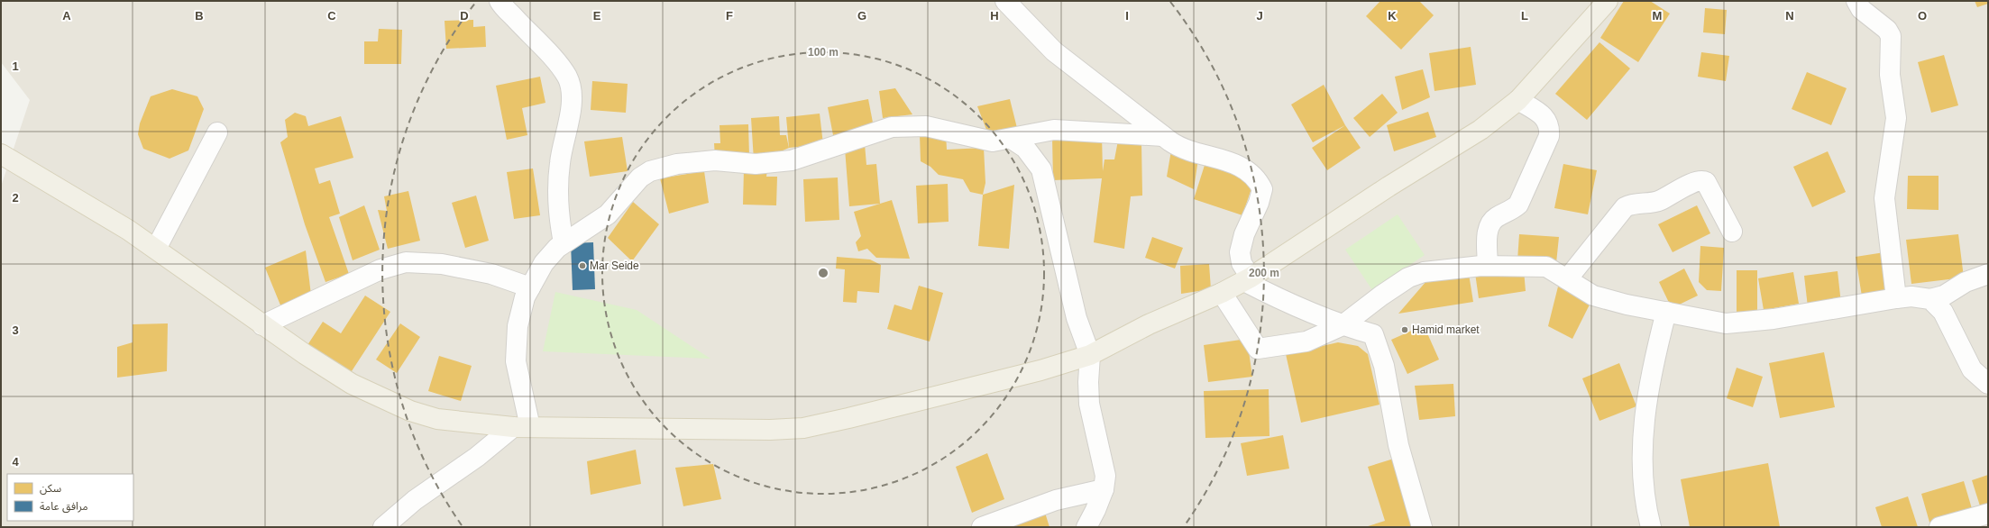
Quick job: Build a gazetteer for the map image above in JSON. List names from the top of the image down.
{
  "places": ["Mar Seide", "Hamid market"],
  "legend": ["سكن", "مرافق عامة"],
  "grid": {
    "columns": [
      "A",
      "B",
      "C",
      "D",
      "E",
      "F",
      "G",
      "H",
      "I",
      "J",
      "K",
      "L",
      "M",
      "N",
      "O"
    ],
    "rows": [
      "1",
      "2",
      "3",
      "4"
    ]
  },
  "rings": ["100 m", "200 m"]
}
